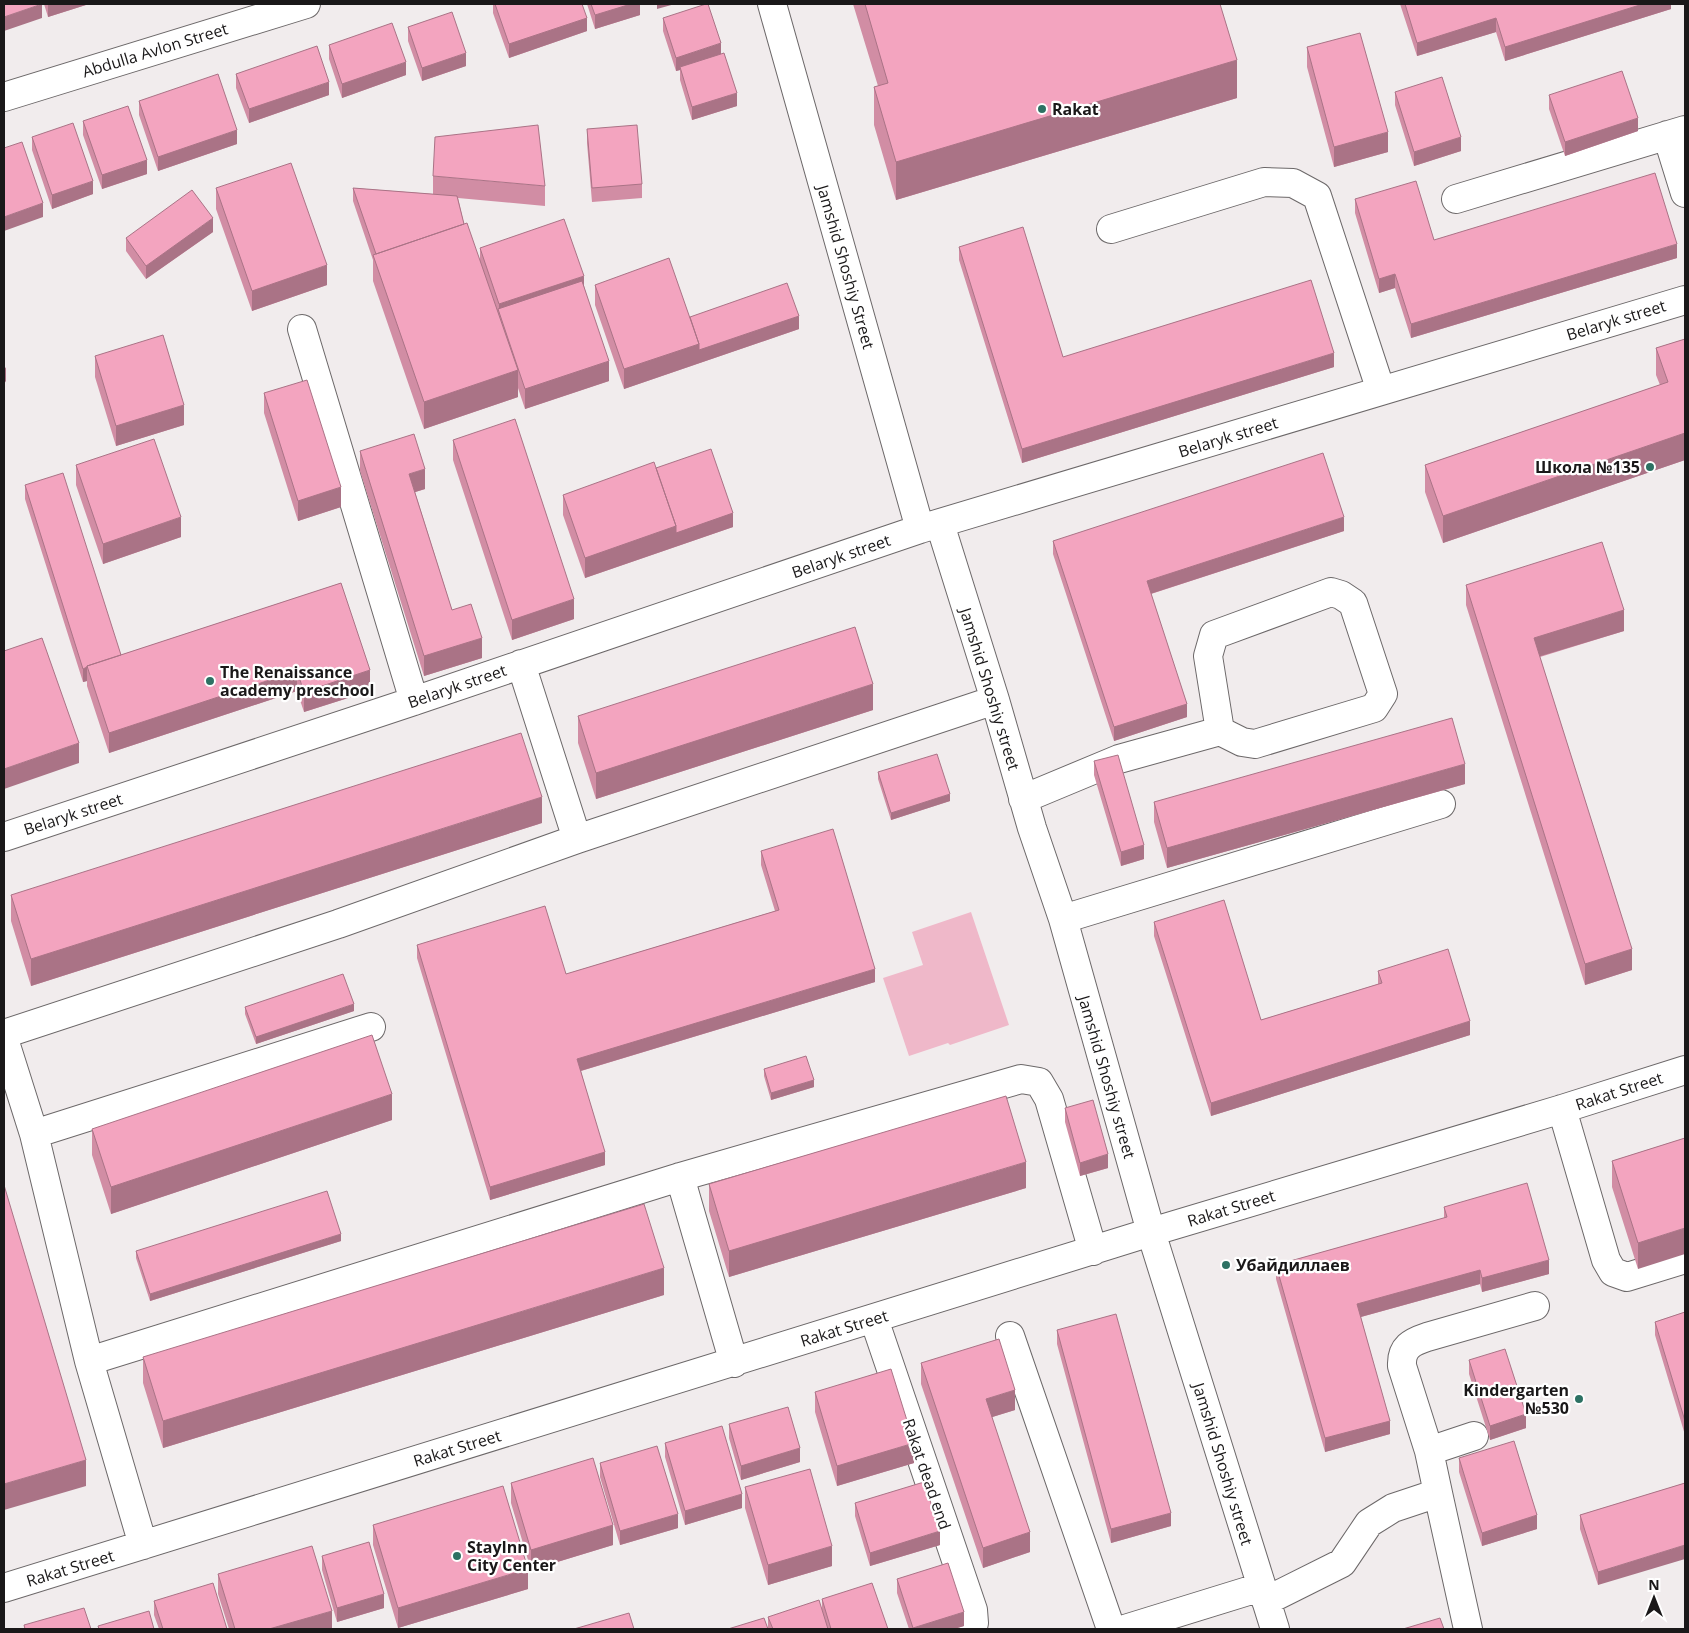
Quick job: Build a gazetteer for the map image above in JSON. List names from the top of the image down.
{
  "streets": {
    "street": [
      "Abdulla Avlon Street",
      "Jamshid Shoshiy Street",
      "Belaryk street",
      "Jamshid Shoshiy street",
      "Rakat Street",
      "Rakat dead end"
    ]
  },
  "crossings": [
    ["Jamshid Shoshiy Street", "Belaryk street"],
    ["Jamshid Shoshiy Street", "Jamshid Shoshiy street"],
    ["Belaryk street", "Jamshid Shoshiy street"],
    ["Jamshid Shoshiy street", "Rakat Street"],
    ["Rakat Street", "Rakat dead end"]
  ],
  "places": [
    "Rakat",
    "Школа №135",
    "The Renaissance academy preschool",
    "Убайдиллаев",
    "Kindergarten №530",
    "StayInn City Center"
  ],
  "north": "top"
}
